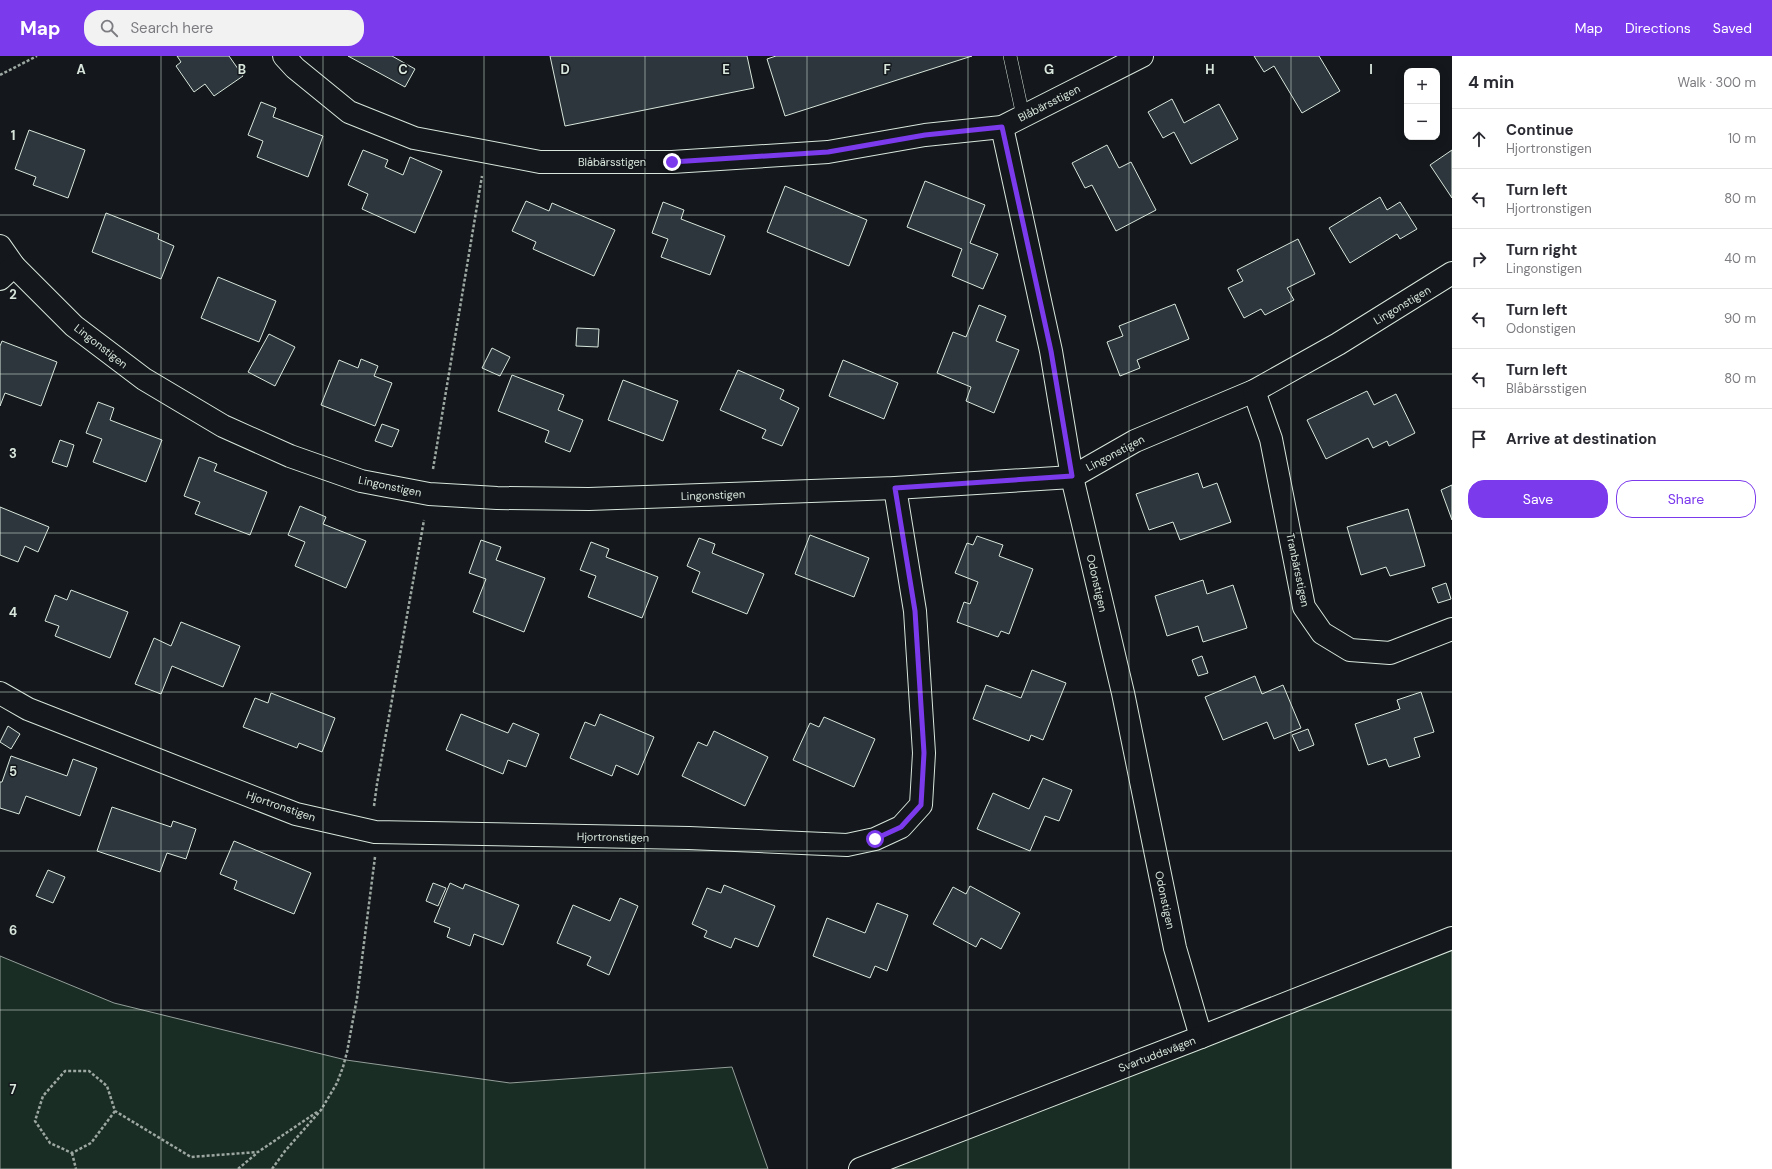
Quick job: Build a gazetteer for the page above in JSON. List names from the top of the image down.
{
  "streets": {
    "street": [
      "Blåbärsstigen",
      "Lingonstigen",
      "Tranbärsstigen",
      "Odonstigen",
      "Hjortronstigen",
      "Svartuddsvägen"
    ]
  },
  "crossings": [
    ["Blåbärsstigen", "Odonstigen"],
    ["Lingonstigen", "Tranbärsstigen"],
    ["Lingonstigen", "Odonstigen"],
    ["Lingonstigen", "Hjortronstigen"],
    ["Odonstigen", "Svartuddsvägen"]
  ],
  "page": {
    "header": "Map",
    "search": "Search here",
    "nav": ["Map", "Directions", "Saved"],
    "heading": ["4 min", "Walk · 300 m"],
    "map_buttons": ["+", "−"],
    "list": [
      ["Continue", "Hjortronstigen", "10 m"],
      ["Turn left", "Hjortronstigen", "80 m"],
      ["Turn right", "Lingonstigen", "40 m"],
      ["Turn left", "Odonstigen", "90 m"],
      ["Turn left", "Blåbärsstigen", "80 m"],
      "Arrive at destination"
    ],
    "buttons": ["Save", "Share"]
  },
  "grid": {
    "columns": [
      "A",
      "B",
      "C",
      "D",
      "E",
      "F",
      "G",
      "H",
      "I"
    ],
    "rows": [
      "1",
      "2",
      "3",
      "4",
      "5",
      "6",
      "7"
    ]
  }
}
